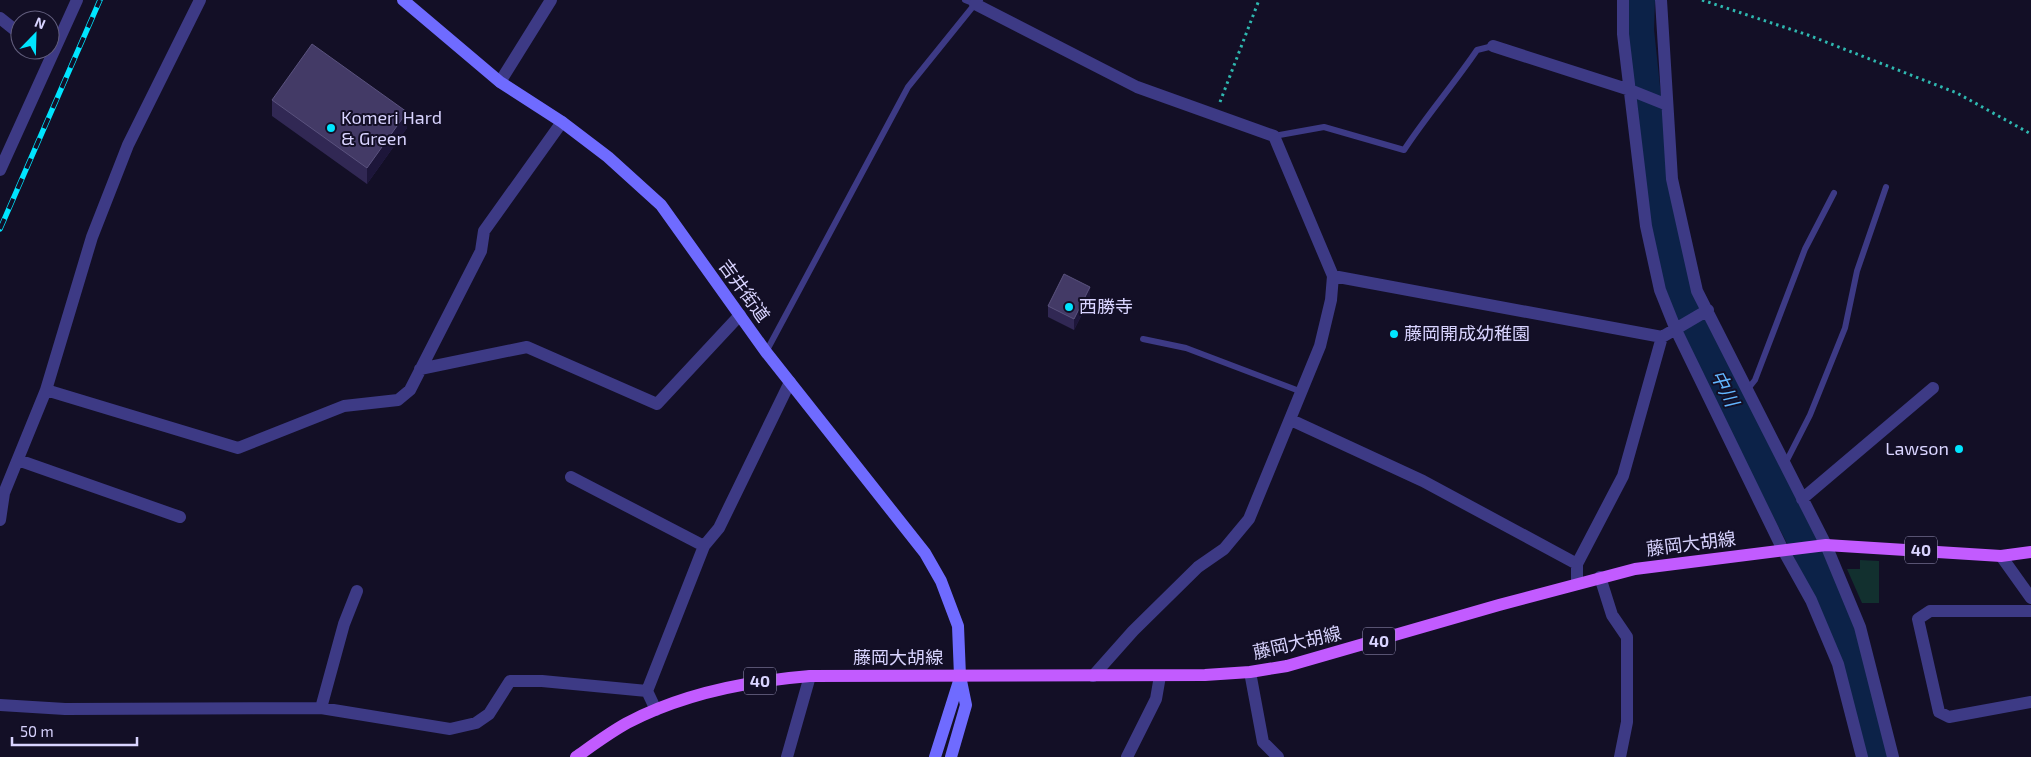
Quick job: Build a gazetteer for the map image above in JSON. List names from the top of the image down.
{
  "streets": {
    "main road": ["吉井街道", "藤岡大胡線", "40"]
  },
  "crossings": [
    ["吉井街道", "藤岡大胡線"]
  ],
  "water": ["中川"],
  "places": [
    "Komeri Hard & Green",
    "西勝寺",
    "藤岡開成幼稚園",
    "Lawson"
  ],
  "scale_bar": "50 m",
  "north": "top right"
}
